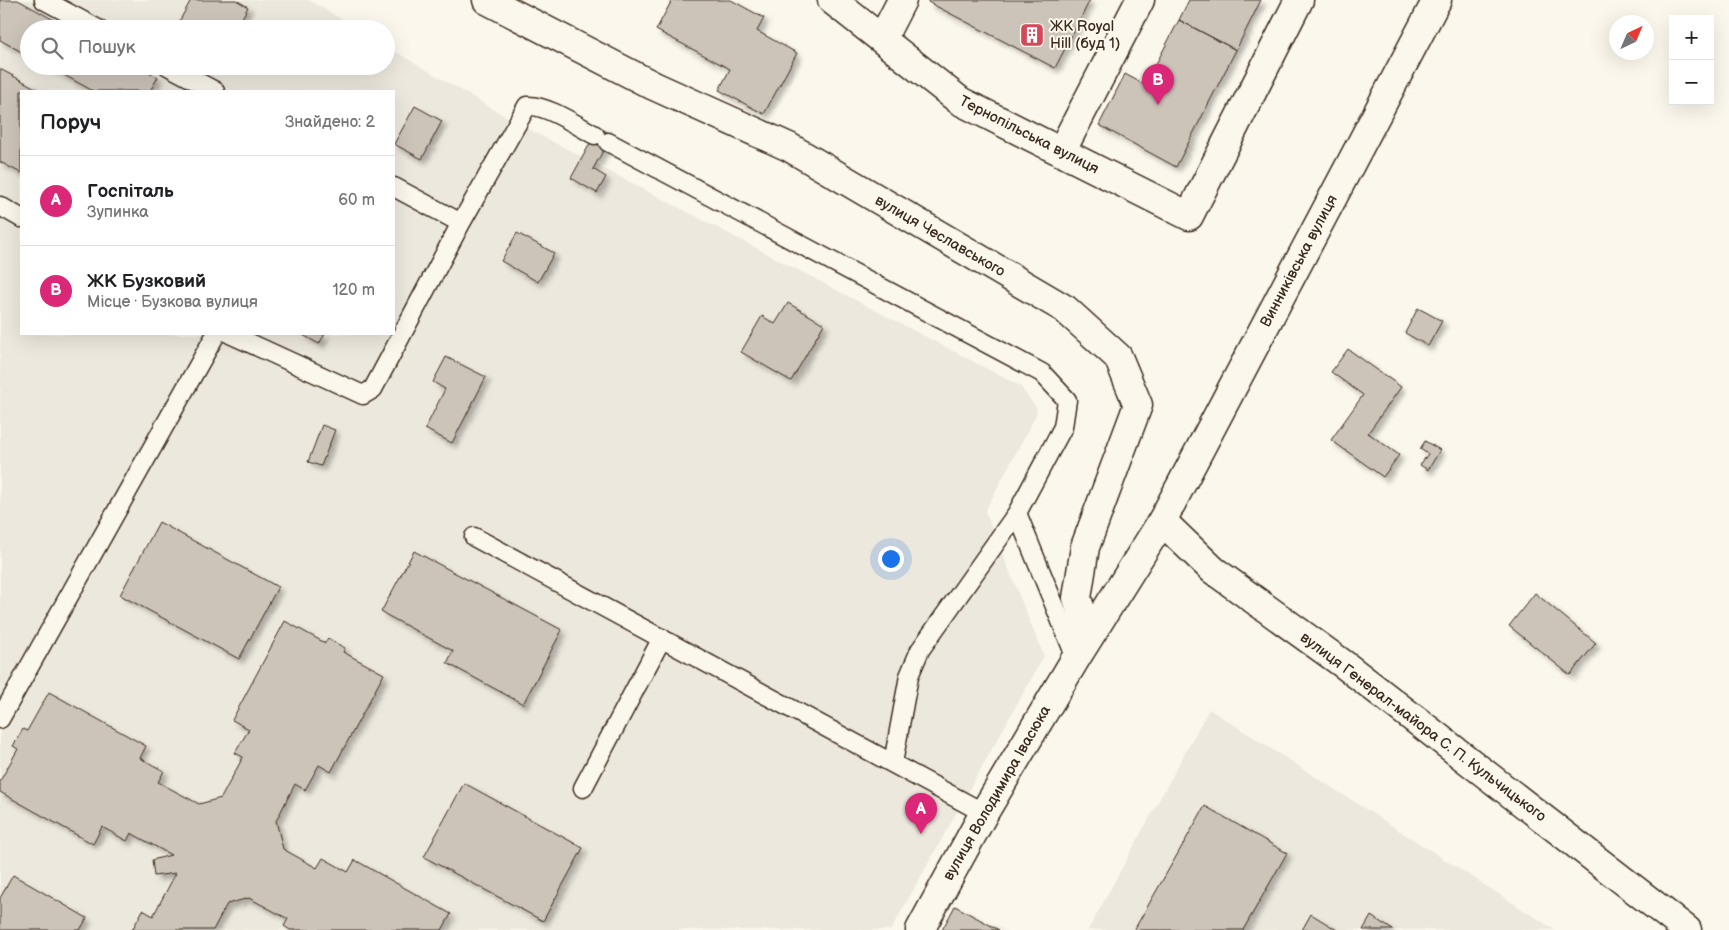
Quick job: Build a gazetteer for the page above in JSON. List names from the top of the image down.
{
  "streets": {
    "street": [
      "Тернопільська вулиця",
      "вулиця Чеславського",
      "Винниківська вулиця",
      "вулиця Генерал-майора С. П. Кульчицького",
      "вулиця Володимира Івасюка"
    ]
  },
  "crossings": [
    ["вулиця Чеславського", "Винниківська вулиця"],
    ["вулиця Чеславського", "вулиця Володимира Івасюка"],
    ["Винниківська вулиця", "вулиця Генерал-майора С. П. Кульчицького"],
    ["Винниківська вулиця", "вулиця Володимира Івасюка"]
  ],
  "places": {
    "building": ["ЖК Royal Hill (буд 1)"]
  },
  "north": "top right",
  "page": {
    "map_buttons": ["+", "−"],
    "search": "Пошук",
    "pins": ["B", "A"],
    "heading": ["Поруч", "Знайдено: 2"],
    "list": [
      {
        "mark": "A",
        "name": "Госпіталь",
        "note": "Зупинка",
        "value": "60 m"
      },
      {
        "mark": "B",
        "name": "ЖК Бузковий",
        "note": "Місце · Бузкова вулиця",
        "value": "120 m"
      }
    ]
  }
}
